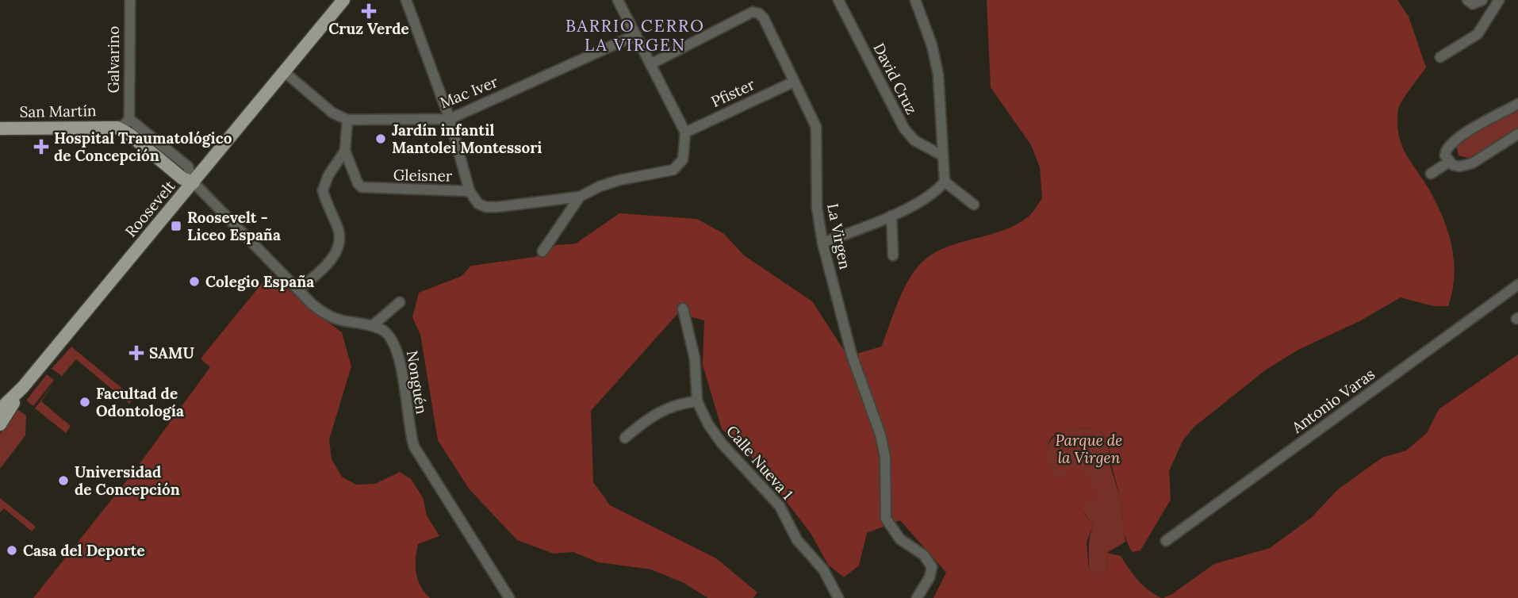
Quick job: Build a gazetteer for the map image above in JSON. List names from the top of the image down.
{
  "streets": {
    "main road": ["San Martín", "Roosevelt"],
    "street": [
      "Galvarino",
      "David Cruz",
      "Mac Iver",
      "Pfister",
      "Gleisner",
      "La Virgen",
      "Nonguén",
      "Antonio Varas",
      "Calle Nueva 1"
    ]
  },
  "crossings": [
    ["Mac Iver", "Gleisner"],
    ["Pfister", "Gleisner"],
    ["Pfister", "La Virgen"],
    ["Roosevelt", "Nonguén"]
  ],
  "districts": ["BARRIO CERRO LA VIRGEN"],
  "parks": ["Parque de la Virgen"],
  "places": {
    "health": ["Cruz Verde", "Hospital Traumatológico de Concepción", "SAMU"],
    "other": [
      "Jardín infantil Mantolei Montessori",
      "Colegio España",
      "Facultad de Odontología",
      "Universidad de Concepción",
      "Casa del Deporte"
    ],
    "transit": ["Roosevelt - Liceo España"]
  }
}
